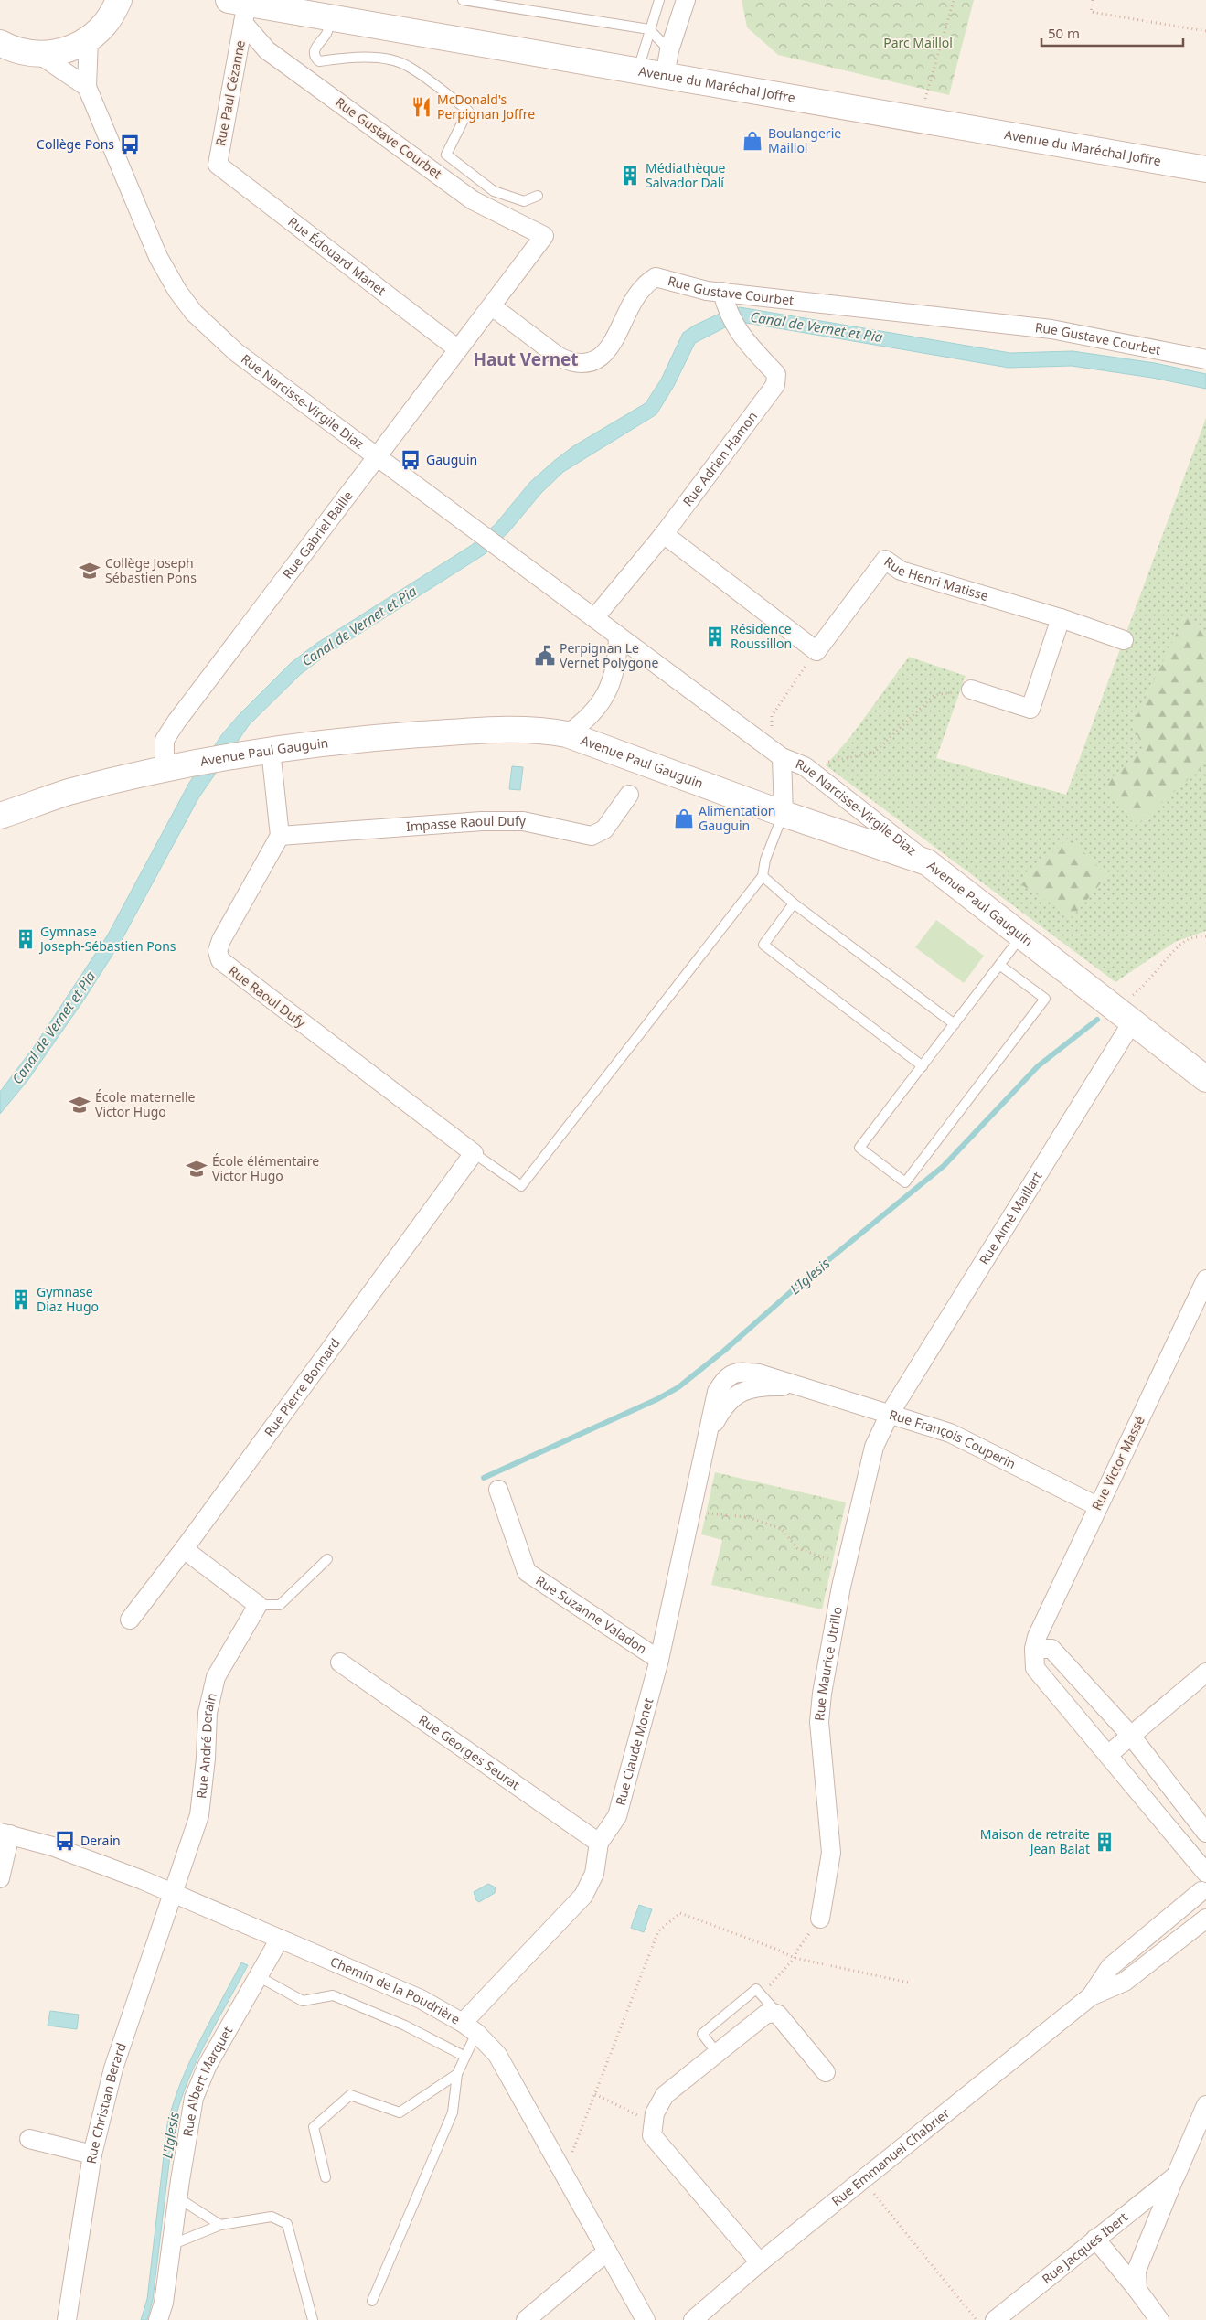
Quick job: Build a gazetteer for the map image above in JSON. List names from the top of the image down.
{
  "streets": {
    "street": [
      "Avenue du Maréchal Joffre",
      "Rue Paul Cézanne",
      "Rue Gustave Courbet",
      "Rue Édouard Manet",
      "Rue Narcisse-Virgile Diaz",
      "Rue Adrien Hamon",
      "Rue Gabriel Baille",
      "Rue Henri Matisse",
      "Avenue Paul Gauguin",
      "Impasse Raoul Dufy",
      "Rue Raoul Dufy",
      "Rue Aimé Maillart",
      "Rue Pierre Bonnard",
      "Rue François Couperin",
      "Rue Victor Massé",
      "Rue Suzanne Valadon",
      "Rue Maurice Utrillo",
      "Rue André Derain",
      "Rue Claude Monet",
      "Rue Georges Seurat",
      "Chemin de la Poudrière",
      "Rue Albert Marquet",
      "Rue Christian Berard",
      "Rue Emmanuel Chabrier",
      "Rue Jacques Ibert"
    ]
  },
  "crossings": [
    ["Avenue du Maréchal Joffre", "Rue Paul Cézanne"],
    ["Avenue du Maréchal Joffre", "Rue Gustave Courbet"],
    ["Rue Paul Cézanne", "Rue Gustave Courbet"],
    ["Rue Paul Cézanne", "Rue Édouard Manet"],
    ["Rue Gustave Courbet", "Rue Adrien Hamon"],
    ["Rue Gustave Courbet", "Rue Gabriel Baille"],
    ["Rue Édouard Manet", "Rue Gabriel Baille"],
    ["Rue Narcisse-Virgile Diaz", "Rue Adrien Hamon"],
    ["Rue Narcisse-Virgile Diaz", "Rue Gabriel Baille"],
    ["Rue Narcisse-Virgile Diaz", "Avenue Paul Gauguin"],
    ["Rue Gabriel Baille", "Avenue Paul Gauguin"],
    ["Avenue Paul Gauguin", "Rue Aimé Maillart"],
    ["Impasse Raoul Dufy", "Rue Raoul Dufy"],
    ["Rue Raoul Dufy", "Rue Pierre Bonnard"],
    ["Rue Aimé Maillart", "Rue François Couperin"],
    ["Rue Aimé Maillart", "Rue Maurice Utrillo"],
    ["Rue François Couperin", "Rue Victor Massé"],
    ["Rue François Couperin", "Rue Maurice Utrillo"],
    ["Rue François Couperin", "Rue Claude Monet"],
    ["Rue Suzanne Valadon", "Rue Claude Monet"],
    ["Rue André Derain", "Chemin de la Poudrière"],
    ["Rue André Derain", "Rue Christian Berard"],
    ["Rue Claude Monet", "Rue Georges Seurat"],
    ["Rue Claude Monet", "Chemin de la Poudrière"],
    ["Chemin de la Poudrière", "Rue Albert Marquet"],
    ["Chemin de la Poudrière", "Rue Christian Berard"]
  ],
  "districts": ["Haut Vernet"],
  "water": ["Canal de Vernet et Pia", "L'Iglesis"],
  "parks": ["Parc Maillol"],
  "places": {
    "restaurant": ["McDonald's Perpignan Joffre"],
    "shop": ["Boulangerie Maillol", "Alimentation Gauguin"],
    "bus stop": ["Collège Pons", "Gauguin", "Derain"],
    "building": [
      "Médiathèque Salvador Dalí",
      "Résidence Roussillon",
      "Gymnase Joseph-Sébastien Pons",
      "Gymnase Diaz Hugo",
      "Maison de retraite Jean Balat"
    ],
    "school or university": ["Collège Joseph Sébastien Pons", "École maternelle Victor Hugo", "École élémentaire Victor Hugo"],
    "public building": ["Perpignan Le Vernet Polygone"]
  },
  "scale_bar": "50 m"
}
